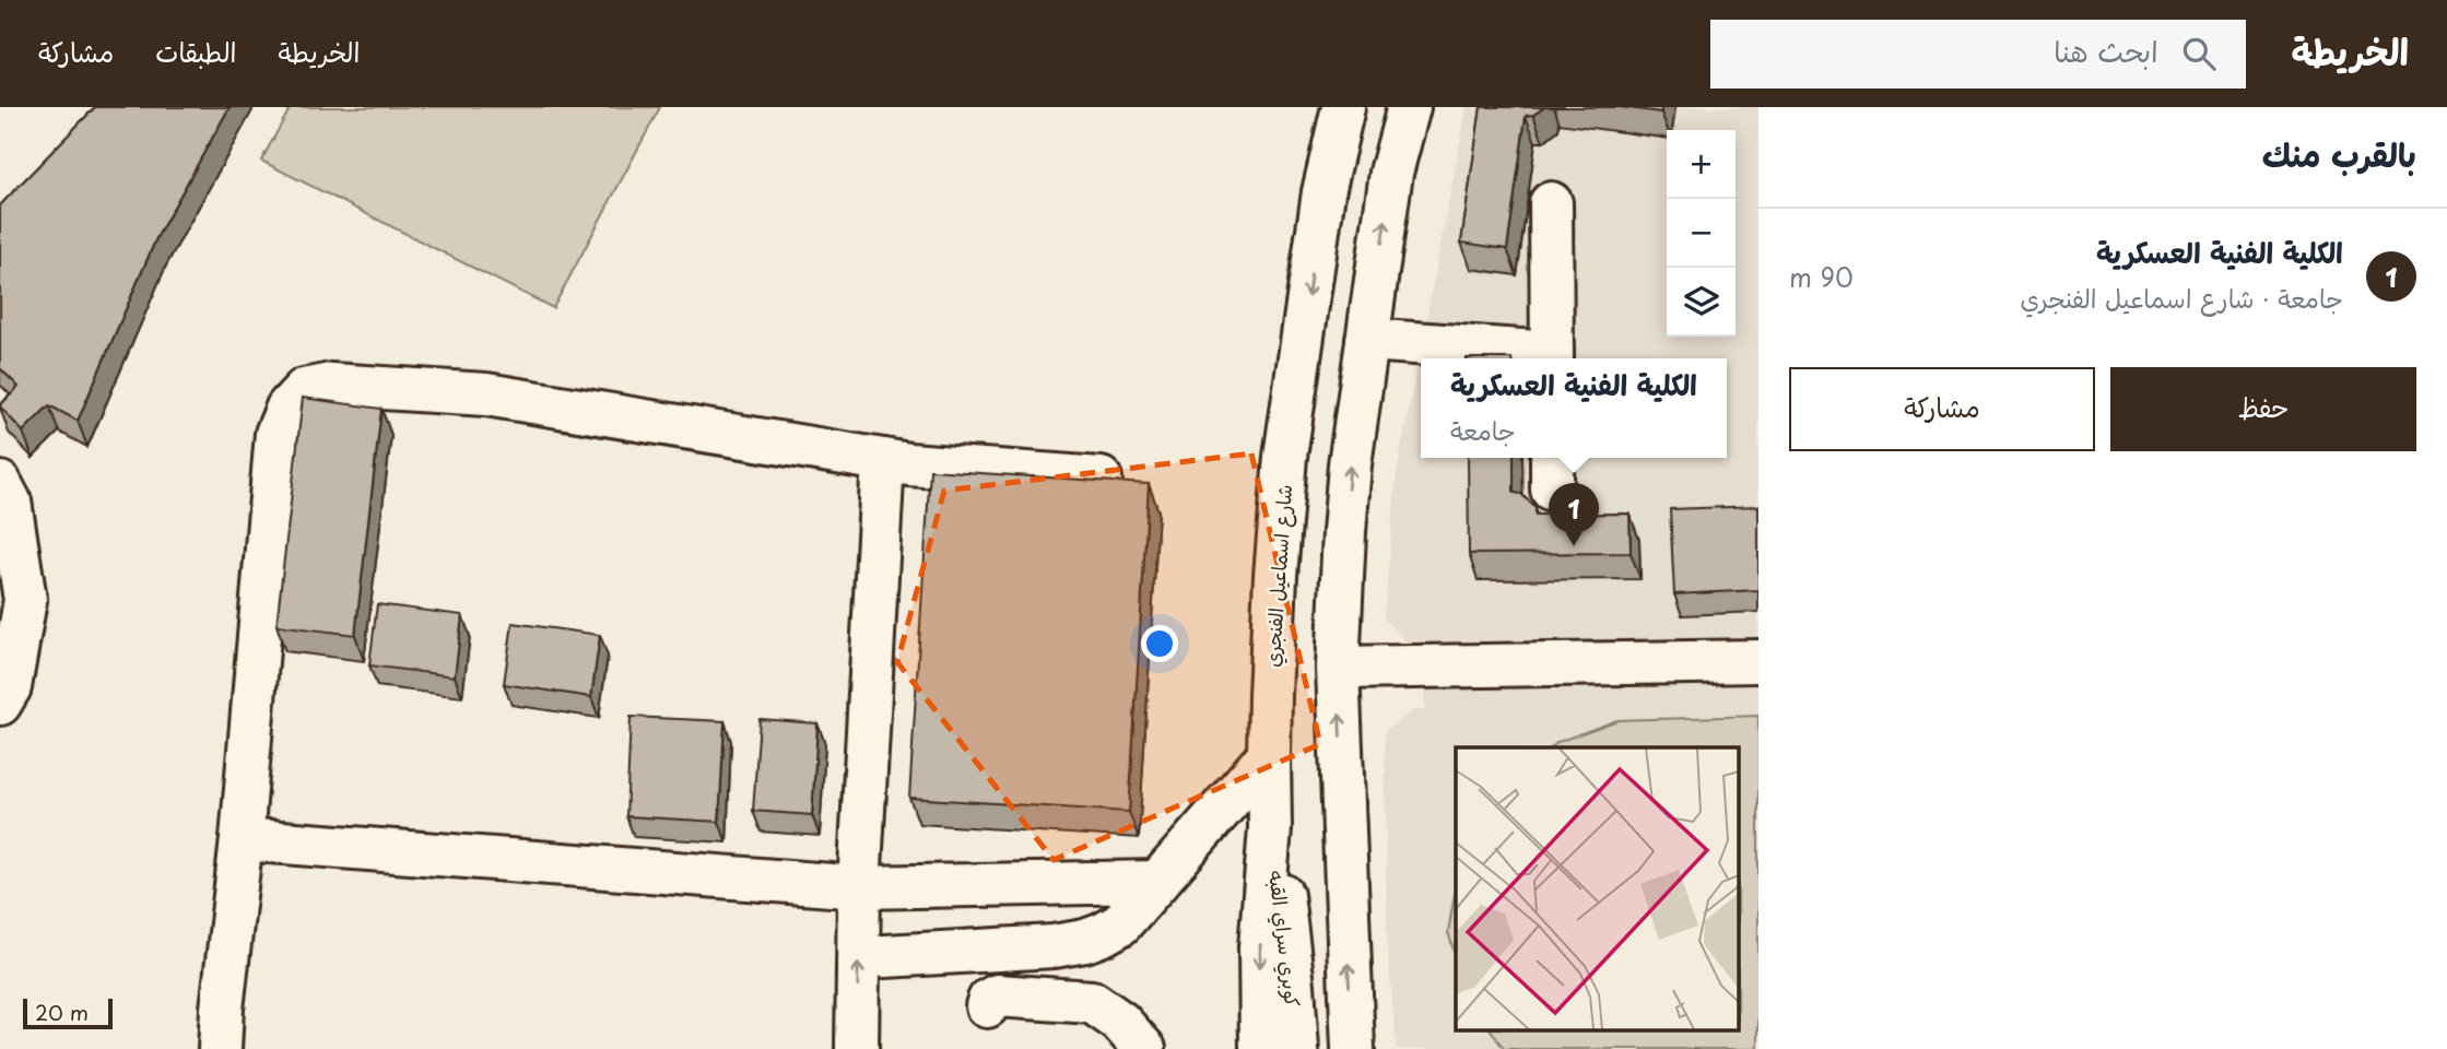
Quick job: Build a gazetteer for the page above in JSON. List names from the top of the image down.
{
  "streets": {
    "main road": ["شارع اسماعيل الفنجري", "كوبري سراي القبه"]
  },
  "crossings": [
    ["شارع اسماعيل الفنجري", "كوبري سراي القبه"]
  ],
  "scale_bar": "20 m",
  "page": {
    "header": "الخريطة",
    "search": "ابحث هنا",
    "nav": ["الخريطة", "الطبقات", "مشاركة"],
    "heading": "بالقرب منك",
    "map_buttons": ["+", "−"],
    "list": [
      {
        "mark": "1",
        "name": "الكلية الفنية العسكرية",
        "note": "جامعة · شارع اسماعيل الفنجري",
        "value": "90 m"
      }
    ],
    "buttons": ["حفظ", "مشاركة"],
    "popup": ["الكلية الفنية العسكرية", "جامعة"],
    "pins": "1",
    "scale": "20 m"
  }
}
